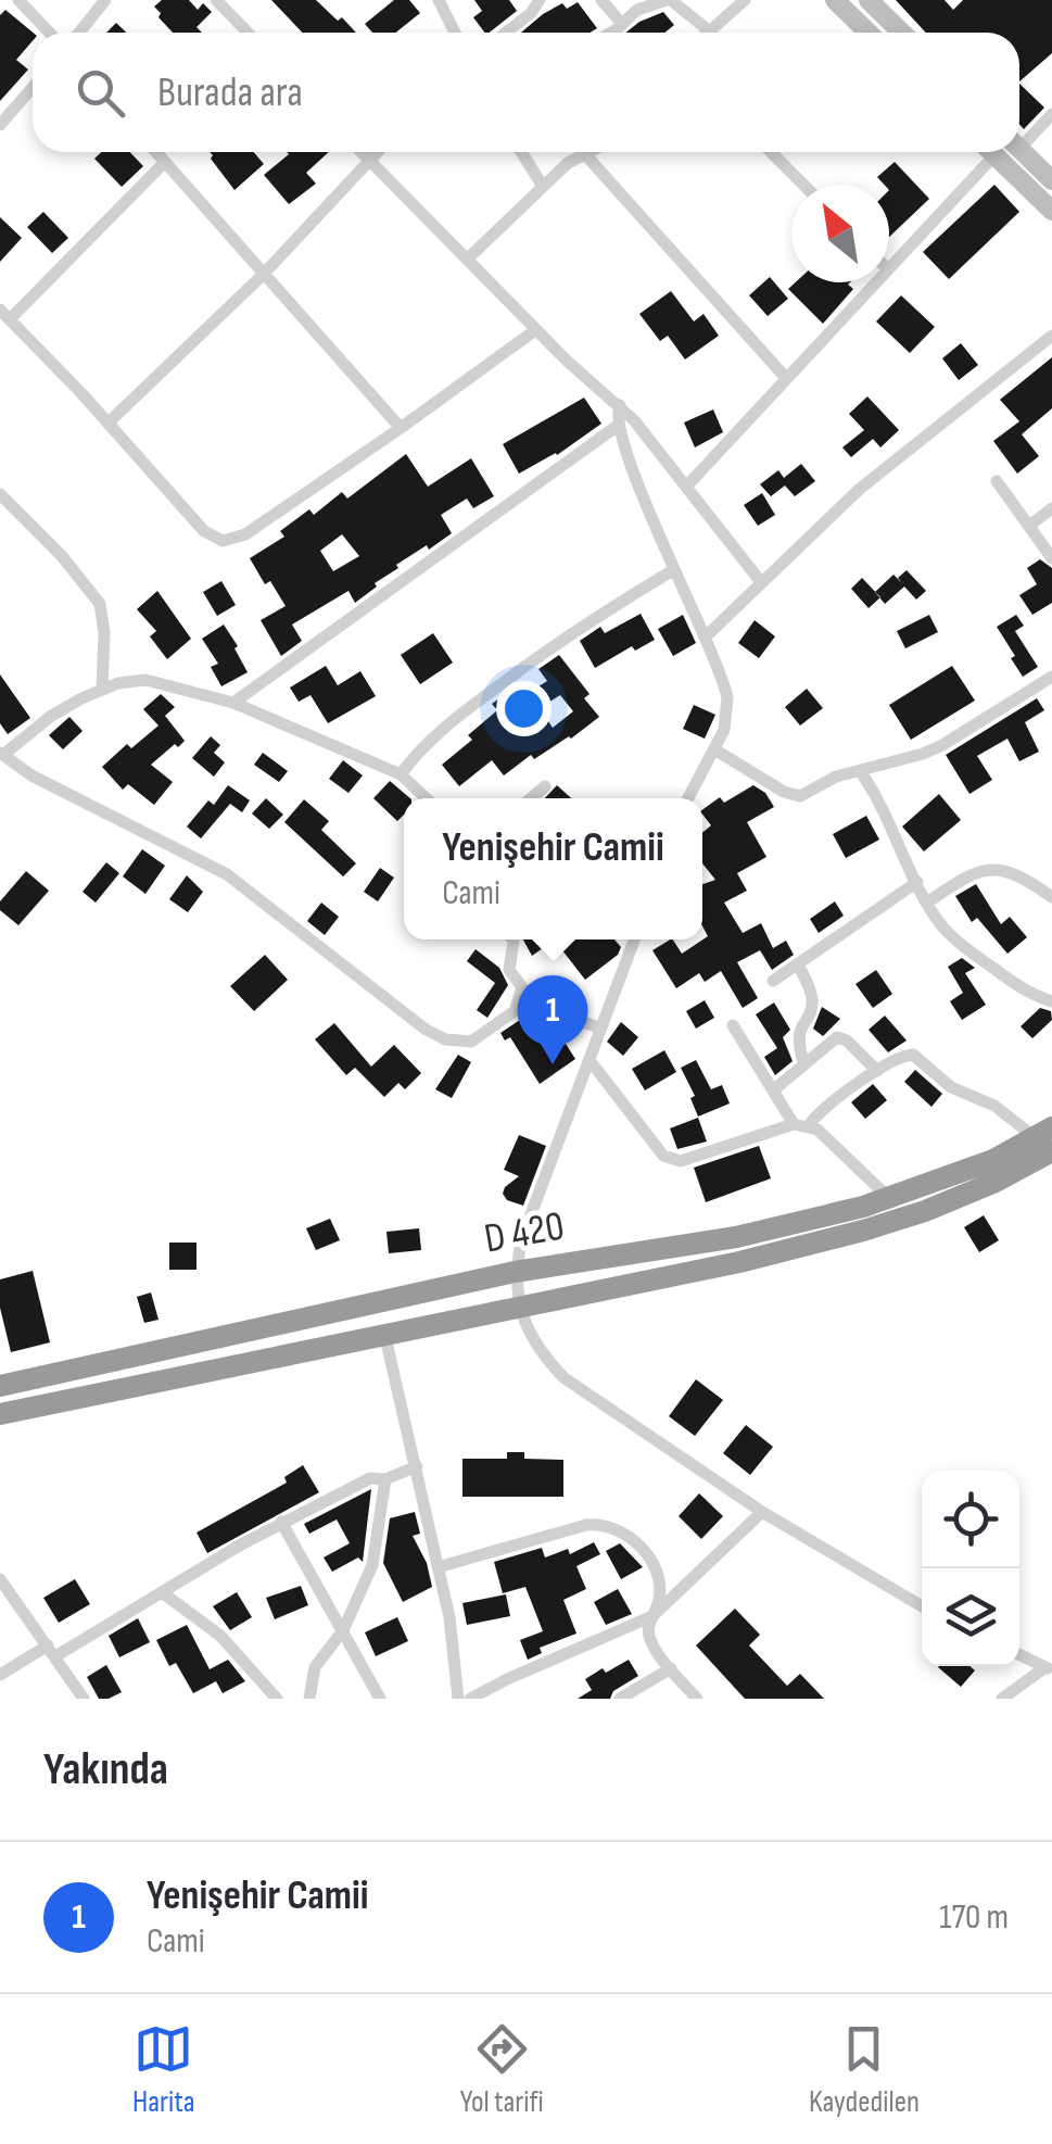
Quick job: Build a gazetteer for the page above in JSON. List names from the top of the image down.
{
  "streets": {
    "highway": ["D 420"]
  },
  "north": "top left",
  "page": {
    "search": "Burada ara",
    "popup": ["Yenişehir Camii", "Cami"],
    "pins": "1",
    "heading": "Yakında",
    "list": [
      {
        "mark": "1",
        "name": "Yenişehir Camii",
        "note": "Cami",
        "value": "170 m"
      }
    ],
    "nav": ["Harita", "Yol tarifi", "Kaydedilen"]
  }
}
